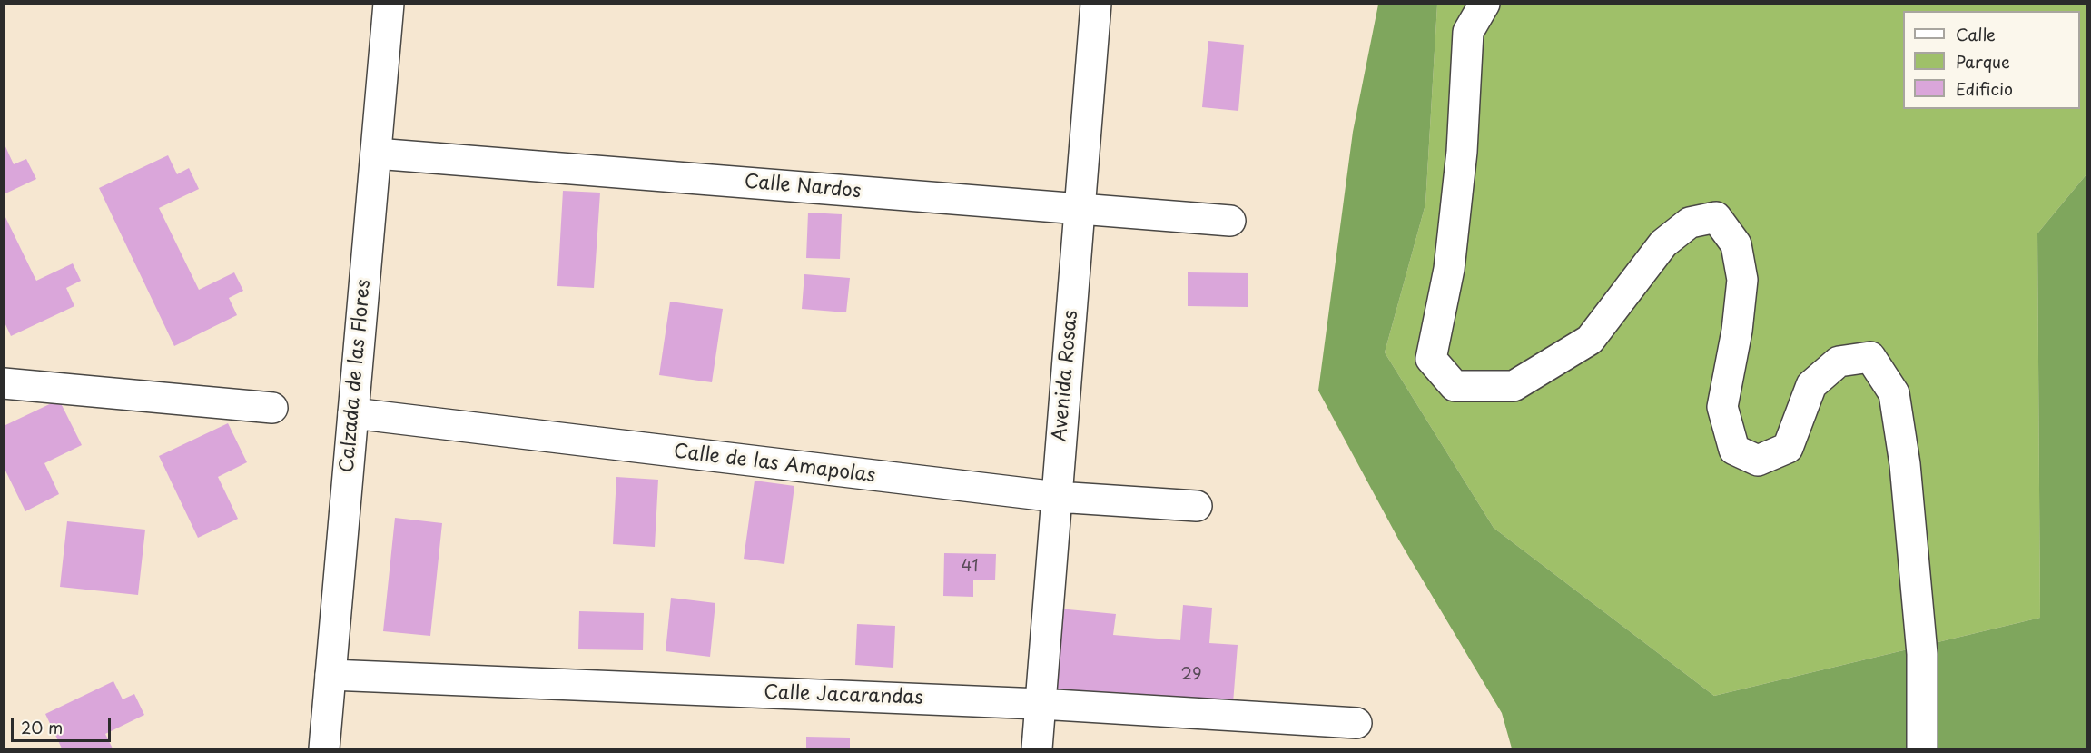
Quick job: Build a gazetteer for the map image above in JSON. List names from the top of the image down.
{
  "streets": {
    "street": [
      "Calle Nardos",
      "Calzada de las Flores",
      "Avenida Rosas",
      "Calle de las Amapolas",
      "Calle Jacarandas"
    ]
  },
  "crossings": [
    ["Calle Nardos", "Calzada de las Flores"],
    ["Calle Nardos", "Avenida Rosas"],
    ["Calzada de las Flores", "Calle de las Amapolas"],
    ["Calzada de las Flores", "Calle Jacarandas"],
    ["Avenida Rosas", "Calle de las Amapolas"],
    ["Avenida Rosas", "Calle Jacarandas"]
  ],
  "house_numbers": ["41", "29"],
  "legend": ["Calle", "Parque", "Edificio"],
  "scale_bar": "20 m"
}
